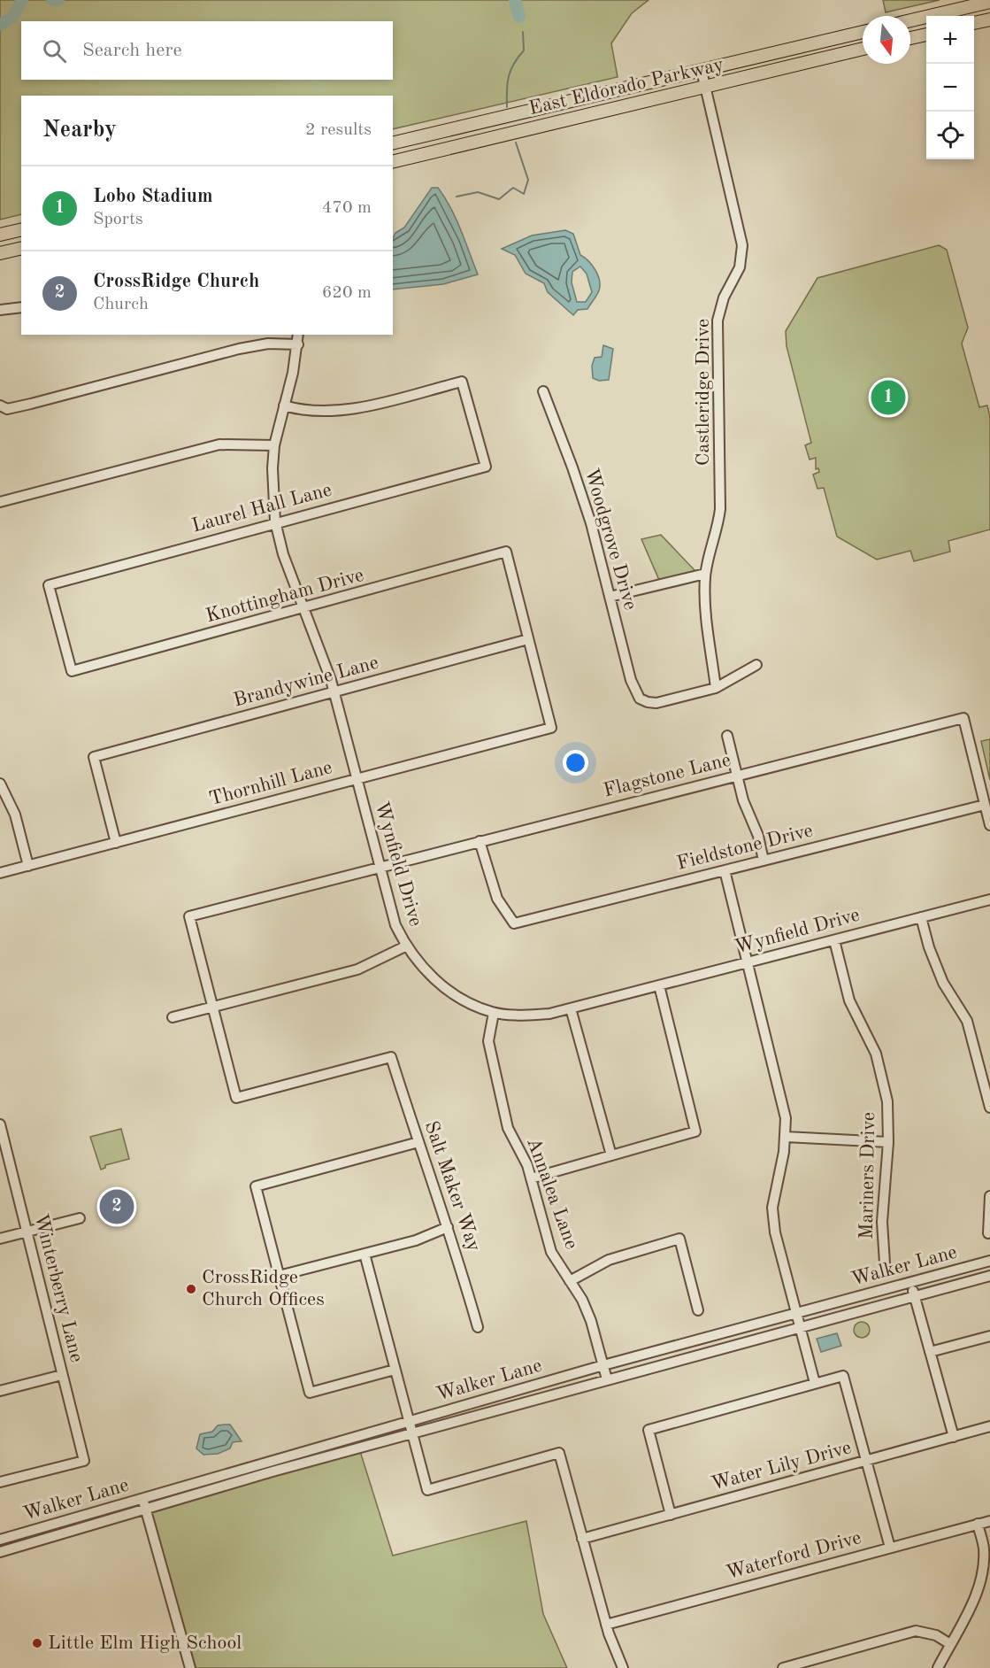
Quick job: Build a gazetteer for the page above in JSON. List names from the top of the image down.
{
  "streets": {
    "main road": ["East Eldorado Parkway"],
    "street": [
      "Castleridge Drive",
      "Laurel Hall Lane",
      "Woodgrove Drive",
      "Knottingham Drive",
      "Brandywine Lane",
      "Flagstone Lane",
      "Thornhill Lane",
      "Fieldstone Drive",
      "Wynfield Drive",
      "Mariners Drive",
      "Salt Maker Way",
      "Annalea Lane",
      "Walker Lane",
      "Winterberry Lane",
      "Water Lily Drive",
      "Waterford Drive"
    ]
  },
  "crossings": [
    ["East Eldorado Parkway", "Castleridge Drive"],
    ["Castleridge Drive", "Woodgrove Drive"],
    ["Laurel Hall Lane", "Knottingham Drive"],
    ["Laurel Hall Lane", "Wynfield Drive"],
    ["Knottingham Drive", "Brandywine Lane"],
    ["Knottingham Drive", "Thornhill Lane"],
    ["Knottingham Drive", "Wynfield Drive"],
    ["Brandywine Lane", "Thornhill Lane"],
    ["Brandywine Lane", "Wynfield Drive"],
    ["Flagstone Lane", "Fieldstone Drive"],
    ["Flagstone Lane", "Wynfield Drive"],
    ["Flagstone Lane", "Salt Maker Way"],
    ["Thornhill Lane", "Wynfield Drive"],
    ["Wynfield Drive", "Mariners Drive"],
    ["Wynfield Drive", "Annalea Lane"],
    ["Annalea Lane", "Walker Lane"]
  ],
  "places": ["CrossRidge Church Offices", "Little Elm High School"],
  "north": "bottom",
  "page": {
    "map_buttons": ["+", "−"],
    "search": "Search here",
    "heading": ["Nearby", "2 results"],
    "list": [
      {
        "mark": "1",
        "name": "Lobo Stadium",
        "note": "Sports",
        "value": "470 m"
      },
      {
        "mark": "2",
        "name": "CrossRidge Church",
        "note": "Church",
        "value": "620 m"
      }
    ],
    "pins": ["1", "2"]
  }
}
